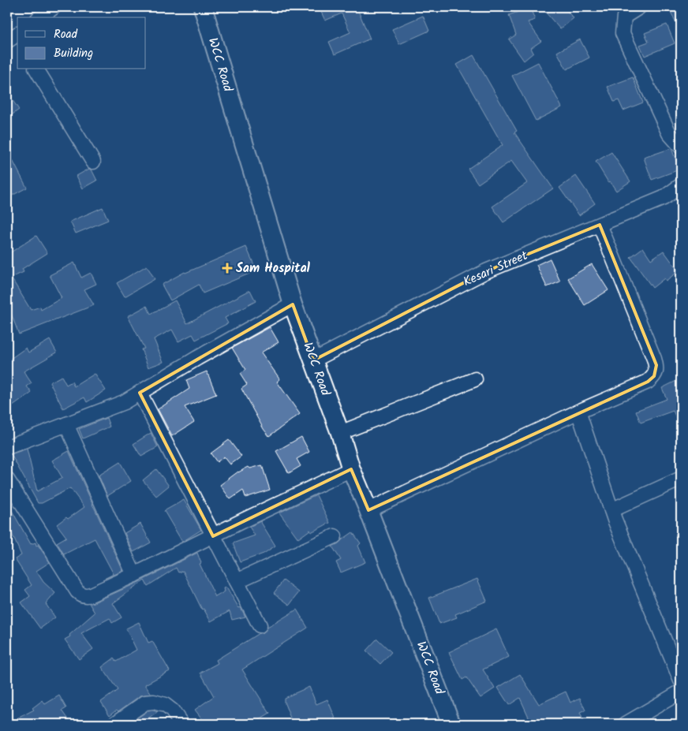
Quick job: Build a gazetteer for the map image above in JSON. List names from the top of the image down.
{
  "streets": {
    "main road": ["WCC Road"],
    "street": ["Kesari Street"]
  },
  "crossings": [
    ["WCC Road", "Kesari Street"]
  ],
  "places": {
    "health": ["Sam Hospital"]
  },
  "legend": ["Road", "Building"]
}
